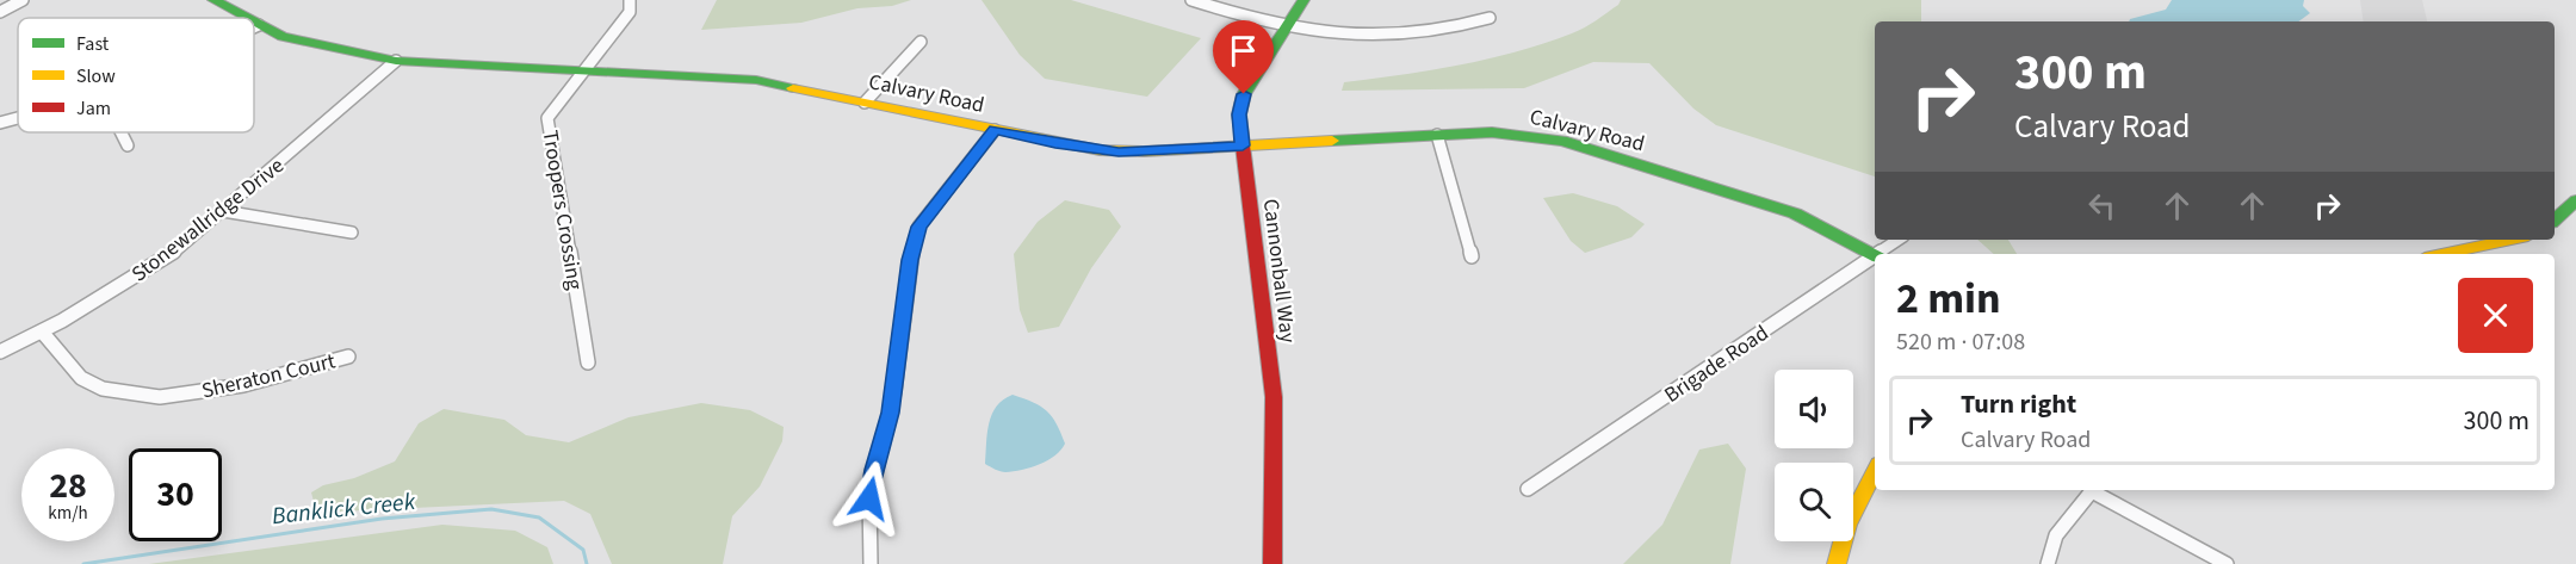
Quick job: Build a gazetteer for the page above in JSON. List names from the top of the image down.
{
  "streets": {
    "street": [
      "Calvary Road",
      "Troopers Crossing",
      "Stonewallridge Drive",
      "Cannonball Way",
      "Brigade Road",
      "Sheraton Court"
    ]
  },
  "crossings": [
    ["Calvary Road", "Troopers Crossing"],
    ["Calvary Road", "Stonewallridge Drive"],
    ["Calvary Road", "Cannonball Way"],
    ["Stonewallridge Drive", "Sheraton Court"]
  ],
  "water": ["Banklick Creek"],
  "legend": ["Fast", "Slow", "Jam"],
  "page": {
    "turn": ["300 m", "Calvary Road"],
    "heading": ["2 min", "520 m · 07:08"],
    "list": [
      {
        "name": "Turn right",
        "note": "Calvary Road",
        "value": "300 m"
      }
    ],
    "speed": "28 km/h",
    "limit": "30"
  }
}
